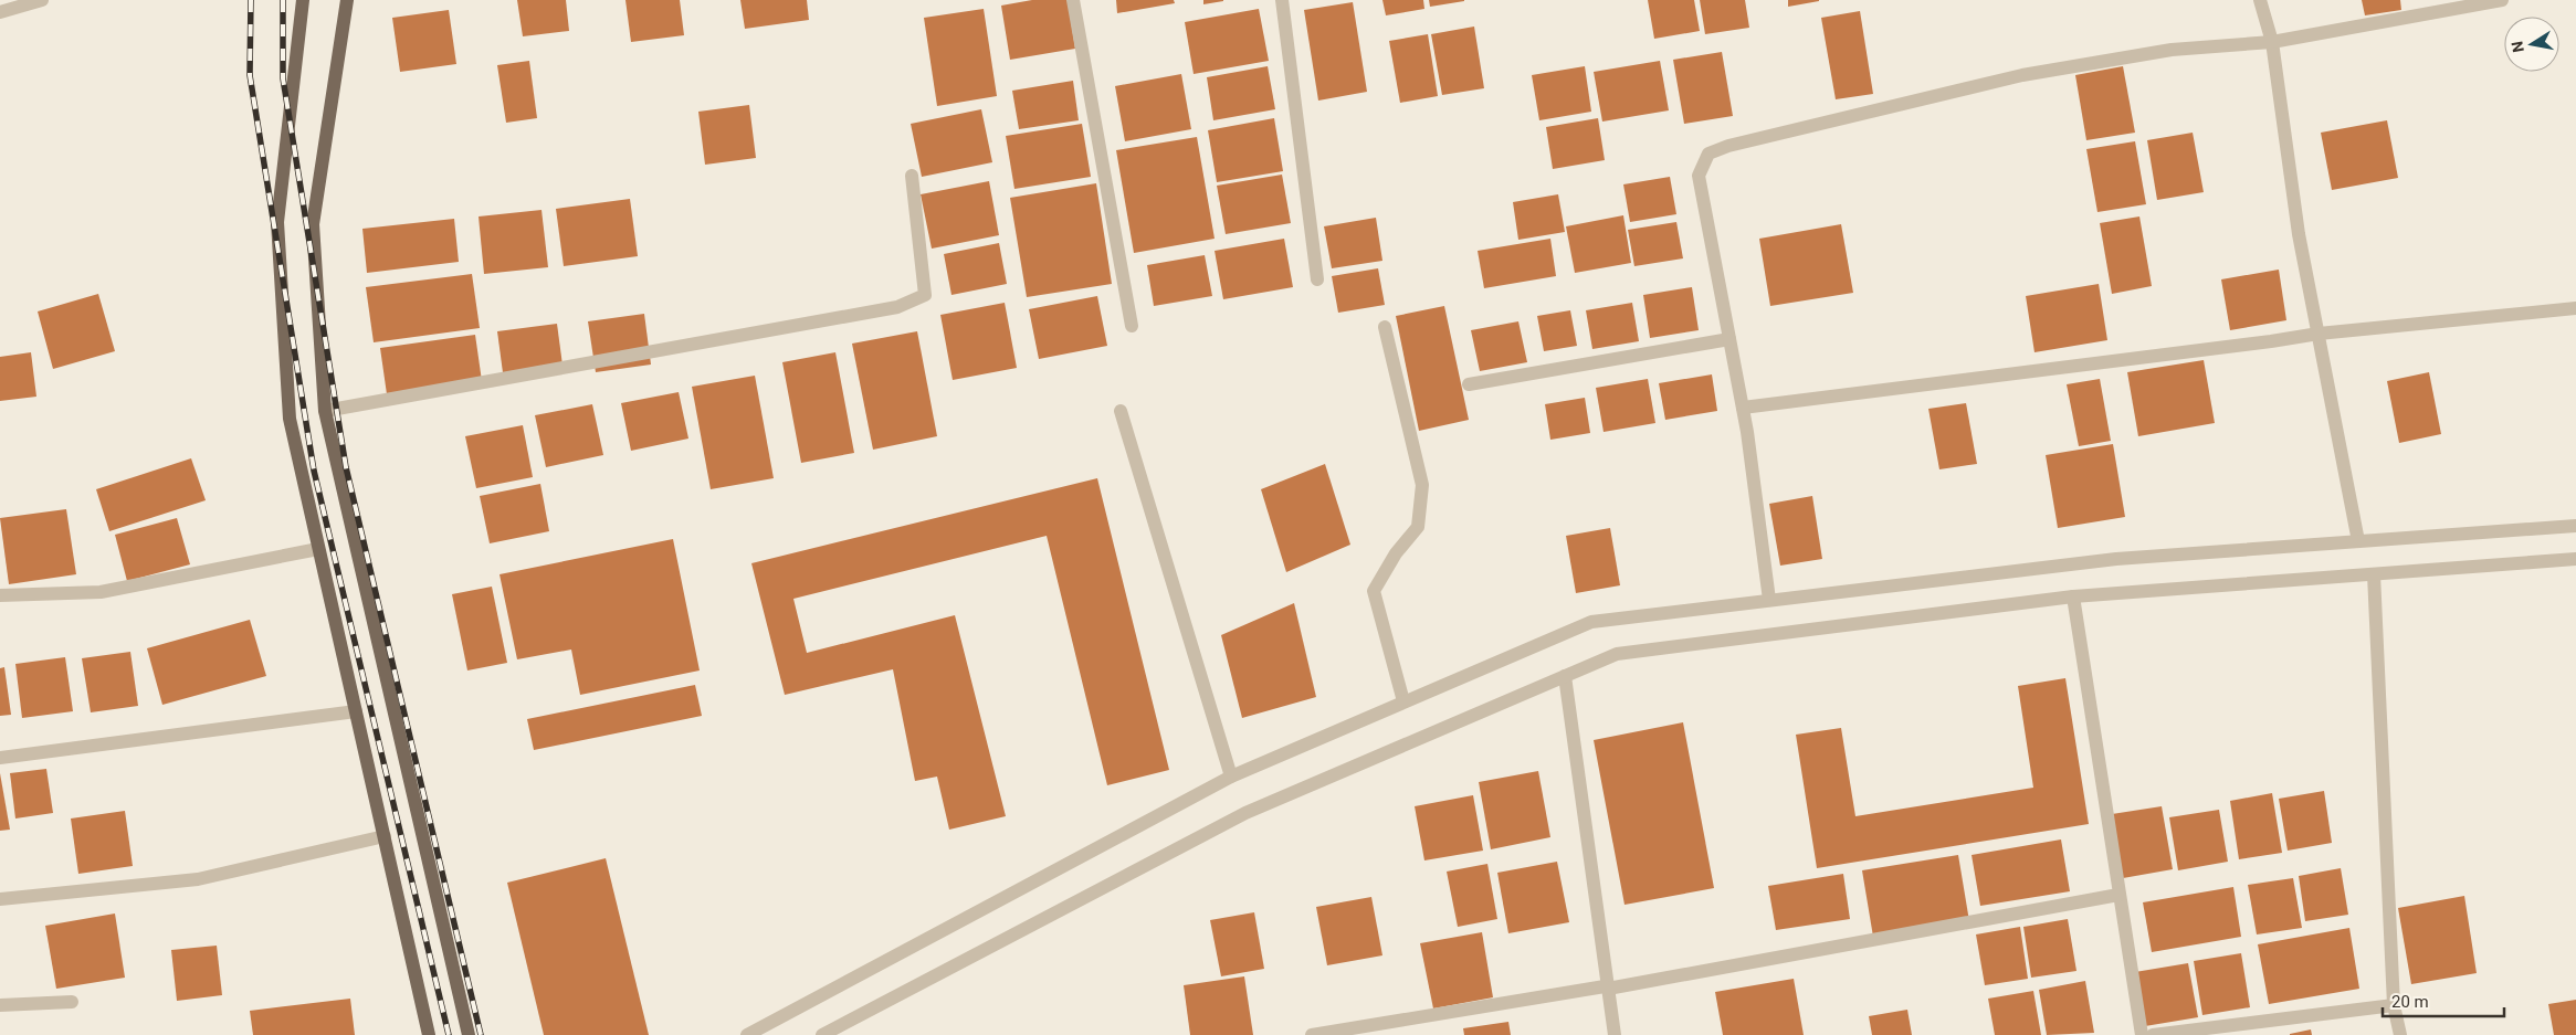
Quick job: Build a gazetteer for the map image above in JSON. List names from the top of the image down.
{
  "scale_bar": "20 m",
  "north": "left"
}
